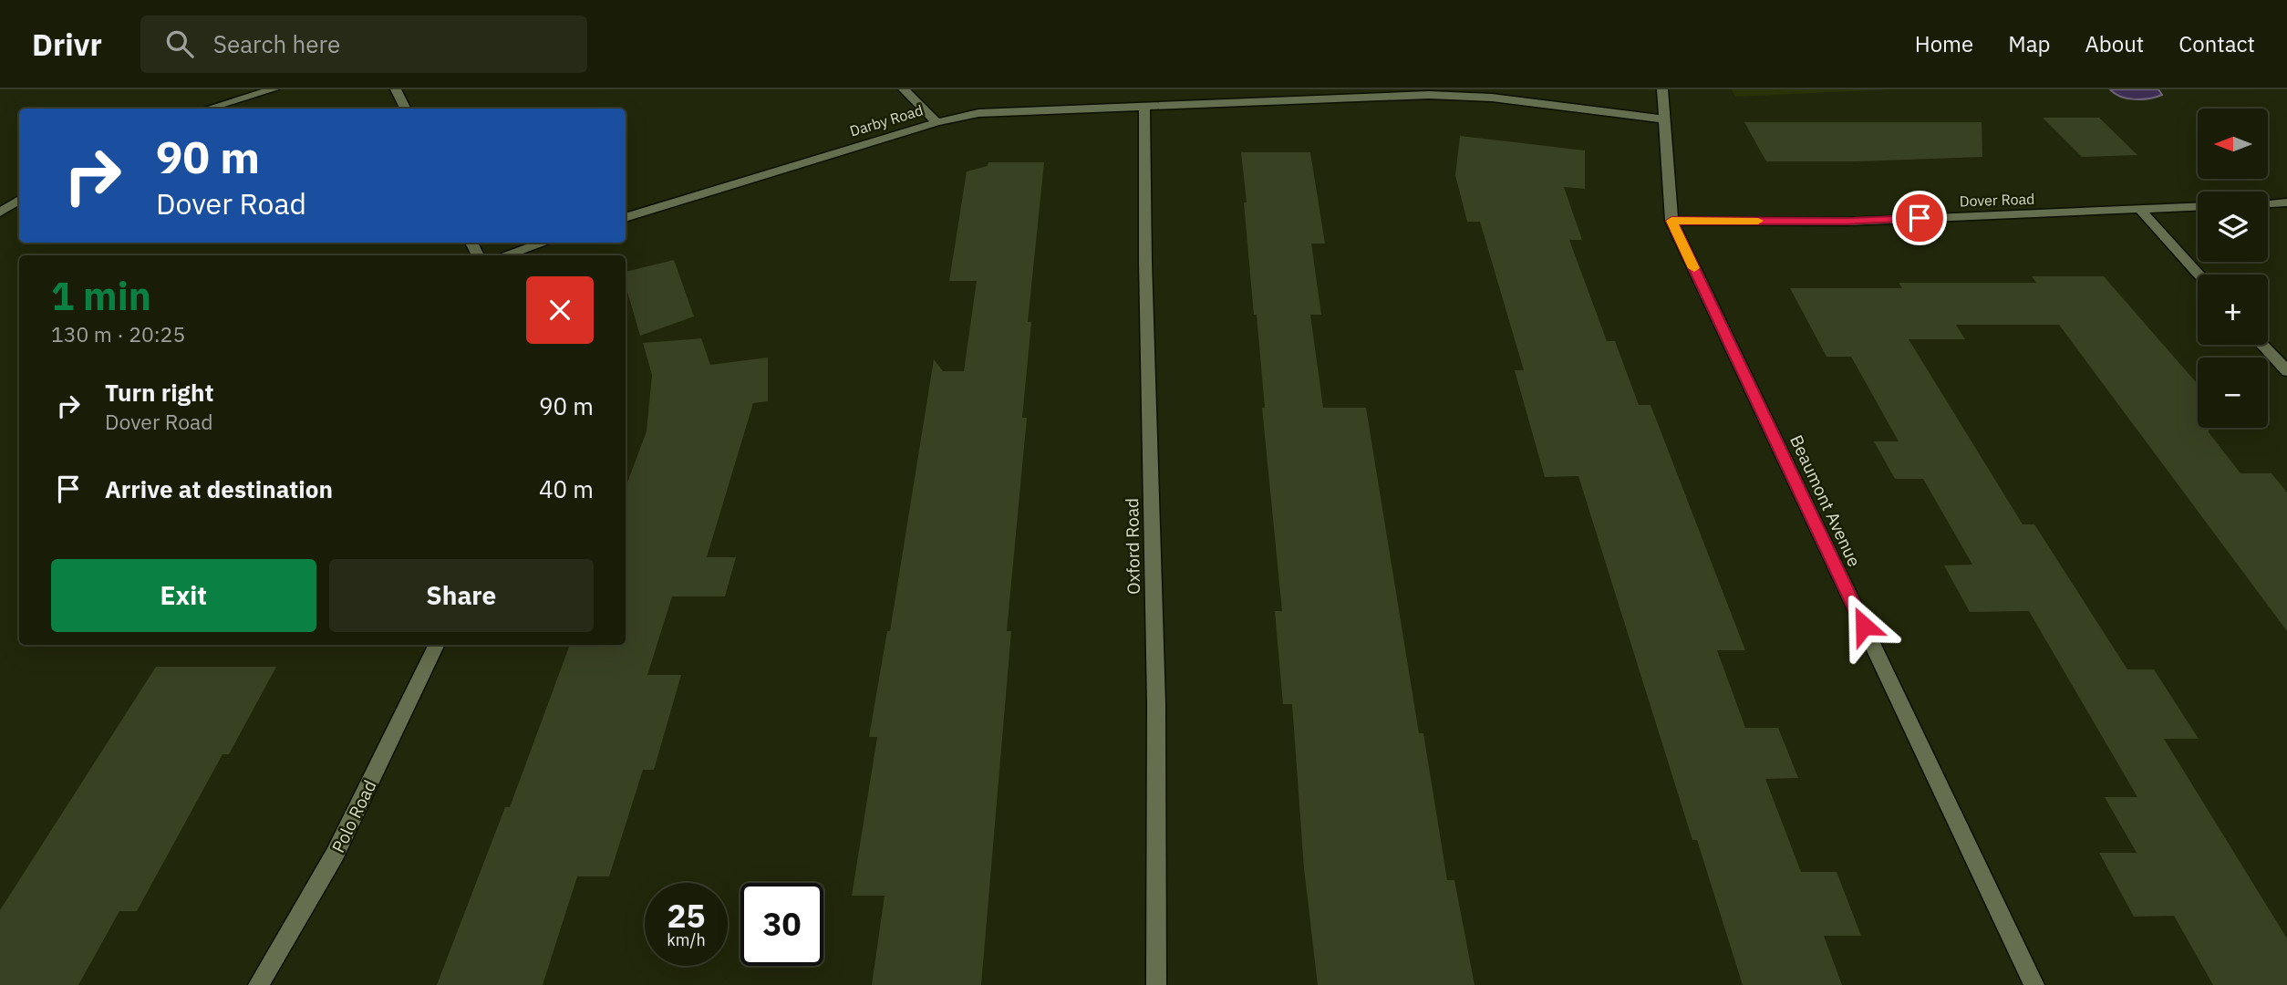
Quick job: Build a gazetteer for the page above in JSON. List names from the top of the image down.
{
  "streets": {
    "street": [
      "Darby Road",
      "Dover Road",
      "Beaumont Avenue",
      "Oxford Road",
      "Polo Road"
    ]
  },
  "crossings": [
    ["Darby Road", "Beaumont Avenue"],
    ["Darby Road", "Oxford Road"],
    ["Dover Road", "Beaumont Avenue"]
  ],
  "north": "left",
  "page": {
    "header": "Drivr",
    "search": "Search here",
    "nav": [
      "Home",
      "Map",
      "About",
      "Contact"
    ],
    "map_buttons": ["+", "−"],
    "turn": ["90 m", "Dover Road"],
    "heading": ["1 min", "130 m · 20:25"],
    "list": [
      {
        "name": "Turn right",
        "note": "Dover Road",
        "value": "90 m"
      },
      {
        "name": "Arrive at destination",
        "value": "40 m"
      }
    ],
    "buttons": ["Exit", "Share"],
    "speed": "25 km/h",
    "limit": "30"
  }
}
